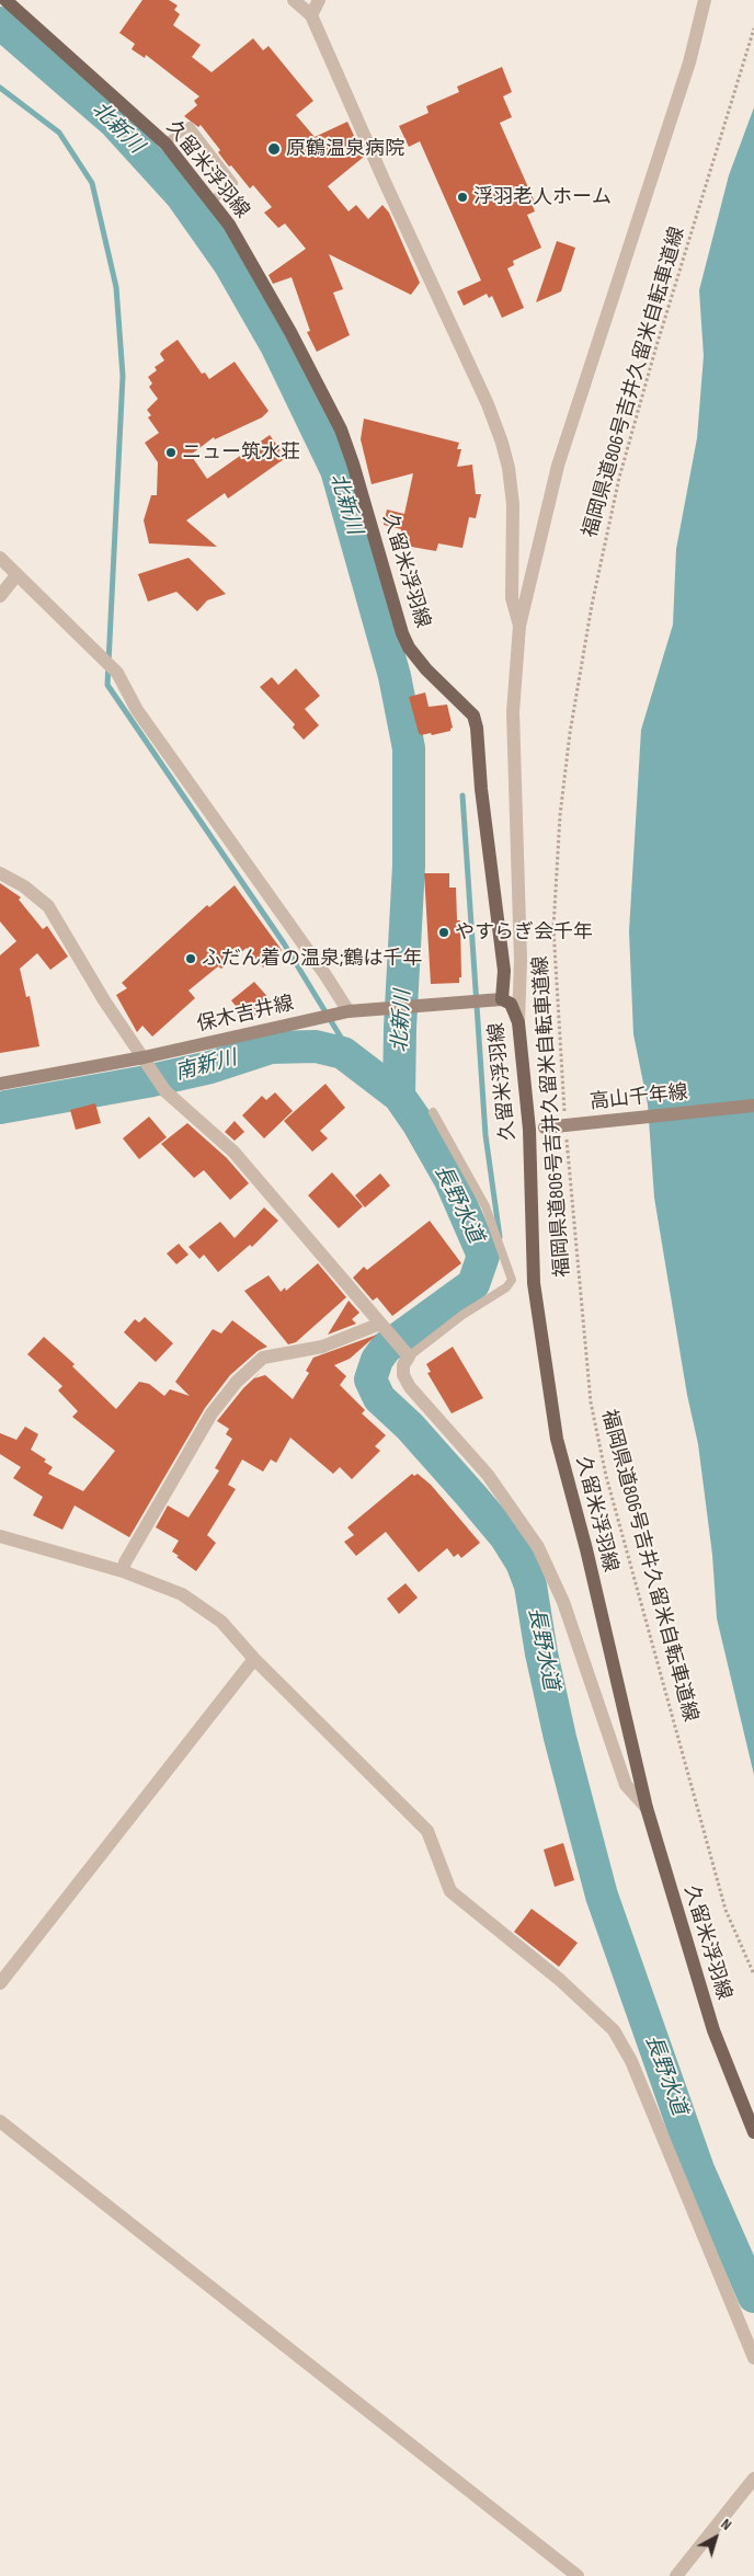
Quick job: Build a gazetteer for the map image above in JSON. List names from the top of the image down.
{
  "streets": {
    "main road": ["久留米浮羽線", "保木吉井線", "高山千年線"],
    "path": ["福岡県道806号吉井久留米自転車道線"]
  },
  "crossings": [
    ["久留米浮羽線", "保木吉井線"],
    ["久留米浮羽線", "高山千年線"]
  ],
  "water": ["北新川", "南新川", "長野水道"],
  "places": [
    "原鶴温泉病院",
    "浮羽老人ホーム",
    "ニュー筑水荘",
    "やすらぎ会千年",
    "ふだん着の温泉;鶴は千年"
  ],
  "north": "top right"
}
